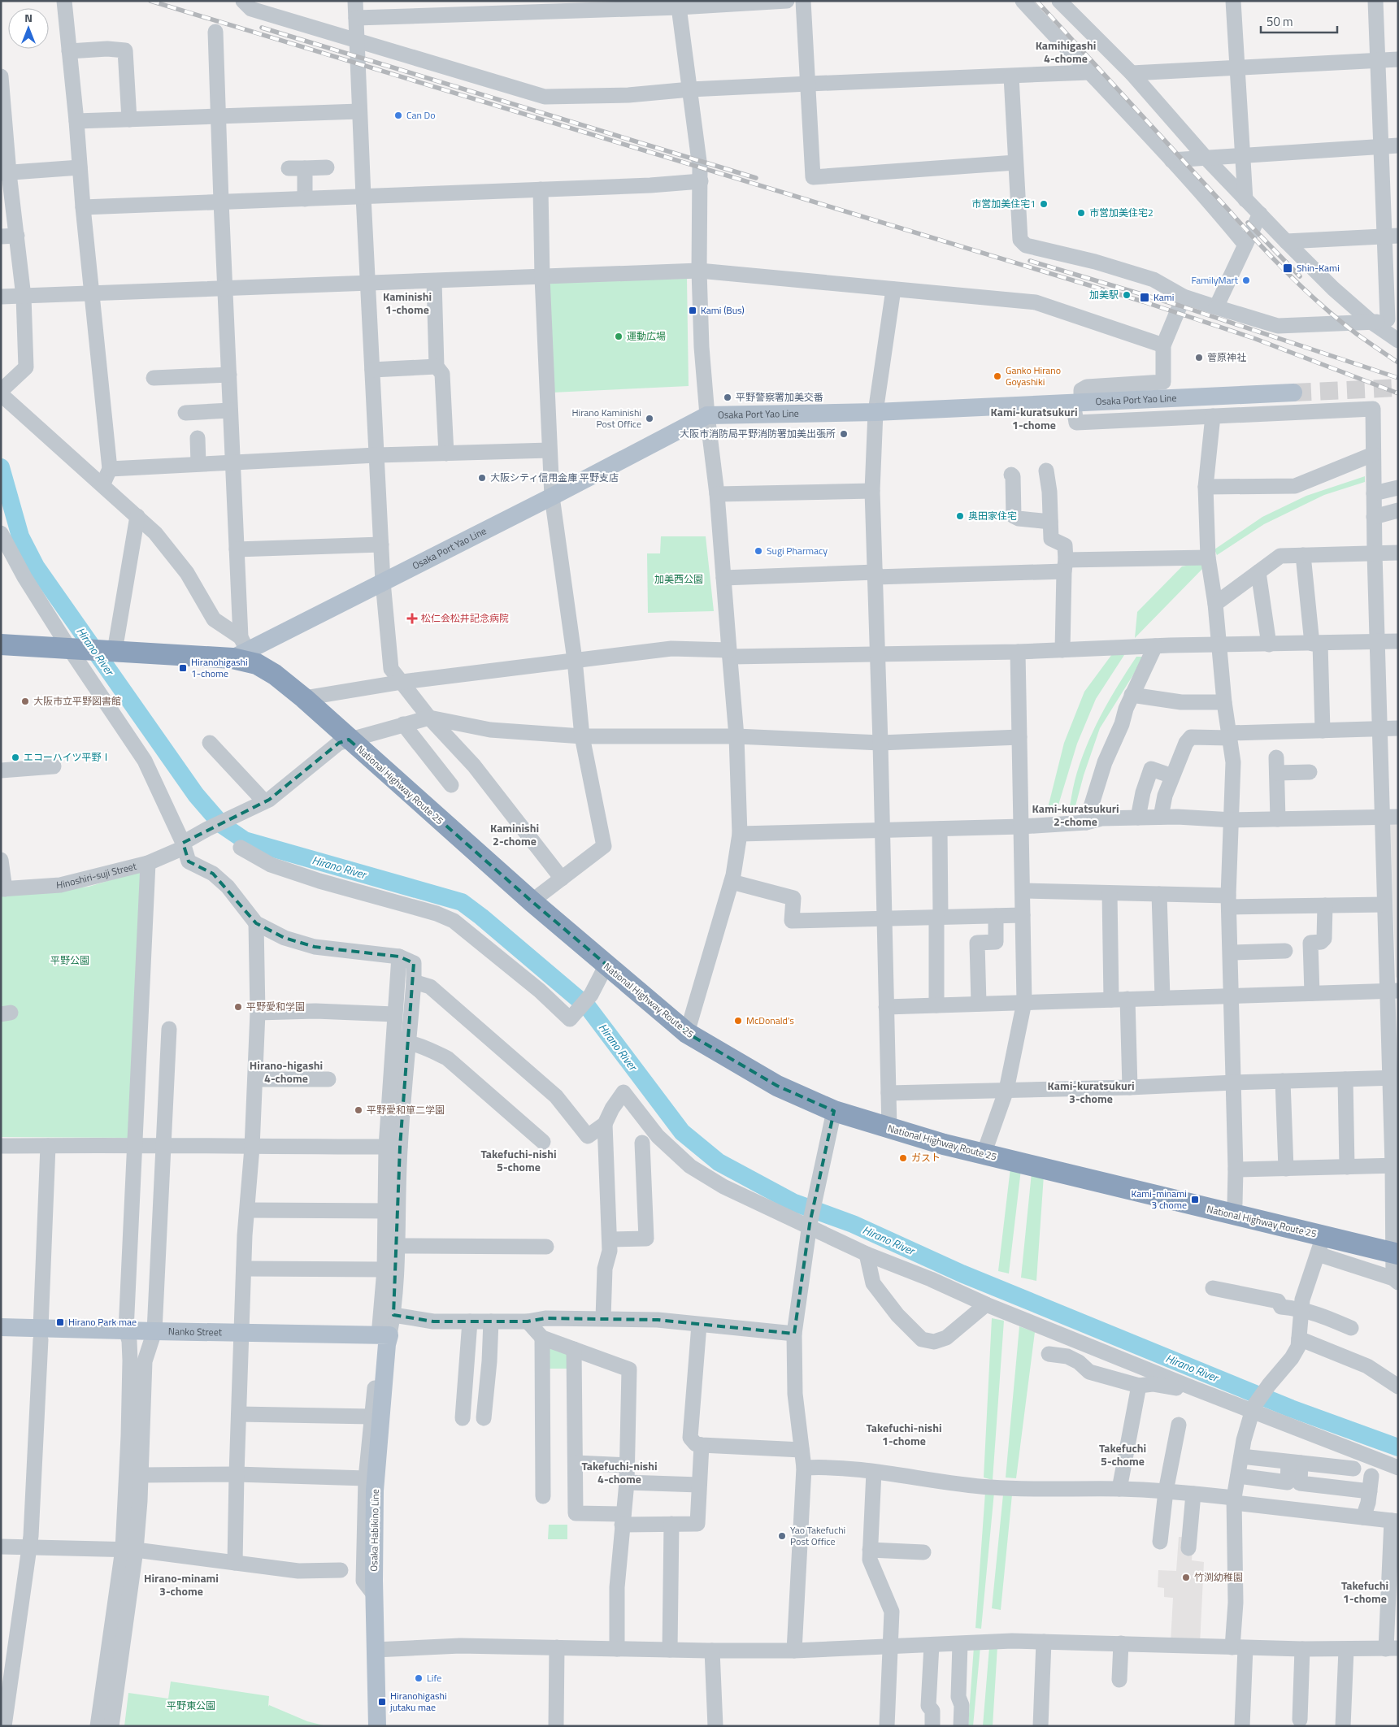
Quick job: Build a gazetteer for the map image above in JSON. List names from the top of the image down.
{
  "streets": {
    "highway": ["National Highway Route 25"],
    "main road": ["Osaka Port Yao Line", "Nanko Street", "Osaka Habikino Line"],
    "street": ["Hinoshiri-suji Street"]
  },
  "crossings": [
    ["Osaka Port Yao Line", "National Highway Route 25"],
    ["National Highway Route 25", "Hinoshiri-suji Street"],
    ["Nanko Street", "Osaka Habikino Line"]
  ],
  "districts": [
    "Kamihigashi 4-chome",
    "Kaminishi 1-chome",
    "Kami-kuratsukuri 1-chome",
    "Kami-kuratsukuri 2-chome",
    "Kaminishi 2-chome",
    "Hirano-higashi 4-chome",
    "Kami-kuratsukuri 3-chome",
    "Takefuchi-nishi 5-chome",
    "Takefuchi-nishi 1-chome",
    "Takefuchi 5-chome",
    "Takefuchi-nishi 4-chome",
    "Hirano-minami 3-chome",
    "Takefuchi 1-chome"
  ],
  "water": ["Hirano River"],
  "parks": ["加美西公園", "平野公園", "平野東公園"],
  "places": {
    "other": [
      "Can Do",
      "市営加美住宅1",
      "市営加美住宅2",
      "FamilyMart",
      "加美駅",
      "運動広場",
      "菅原神社",
      "Ganko Hirano Goyashiki",
      "平野警察署加美交番",
      "Hirano Kaminishi Post Office",
      "大阪市消防局平野消防署加美出張所",
      "大阪シティ信用金庫 平野支店",
      "奥田家住宅",
      "Sugi Pharmacy",
      "大阪市立平野図書館",
      "エコーハイツ平野Ⅰ",
      "平野愛和学園",
      "McDonald's",
      "平野愛和箪二学園",
      "ガスト",
      "Yao Takefuchi Post Office",
      "竹渕幼稚園",
      "Life"
    ],
    "transit": [
      "Shin-Kami",
      "Kami",
      "Kami (Bus)",
      "Hiranohigashi 1-chome",
      "Kami-minami 3 chome",
      "Hirano Park mae",
      "Hiranohigashi jutaku mae"
    ],
    "health": ["松仁会松井記念病院"]
  },
  "scale_bar": "50 m",
  "north": "top"
}
